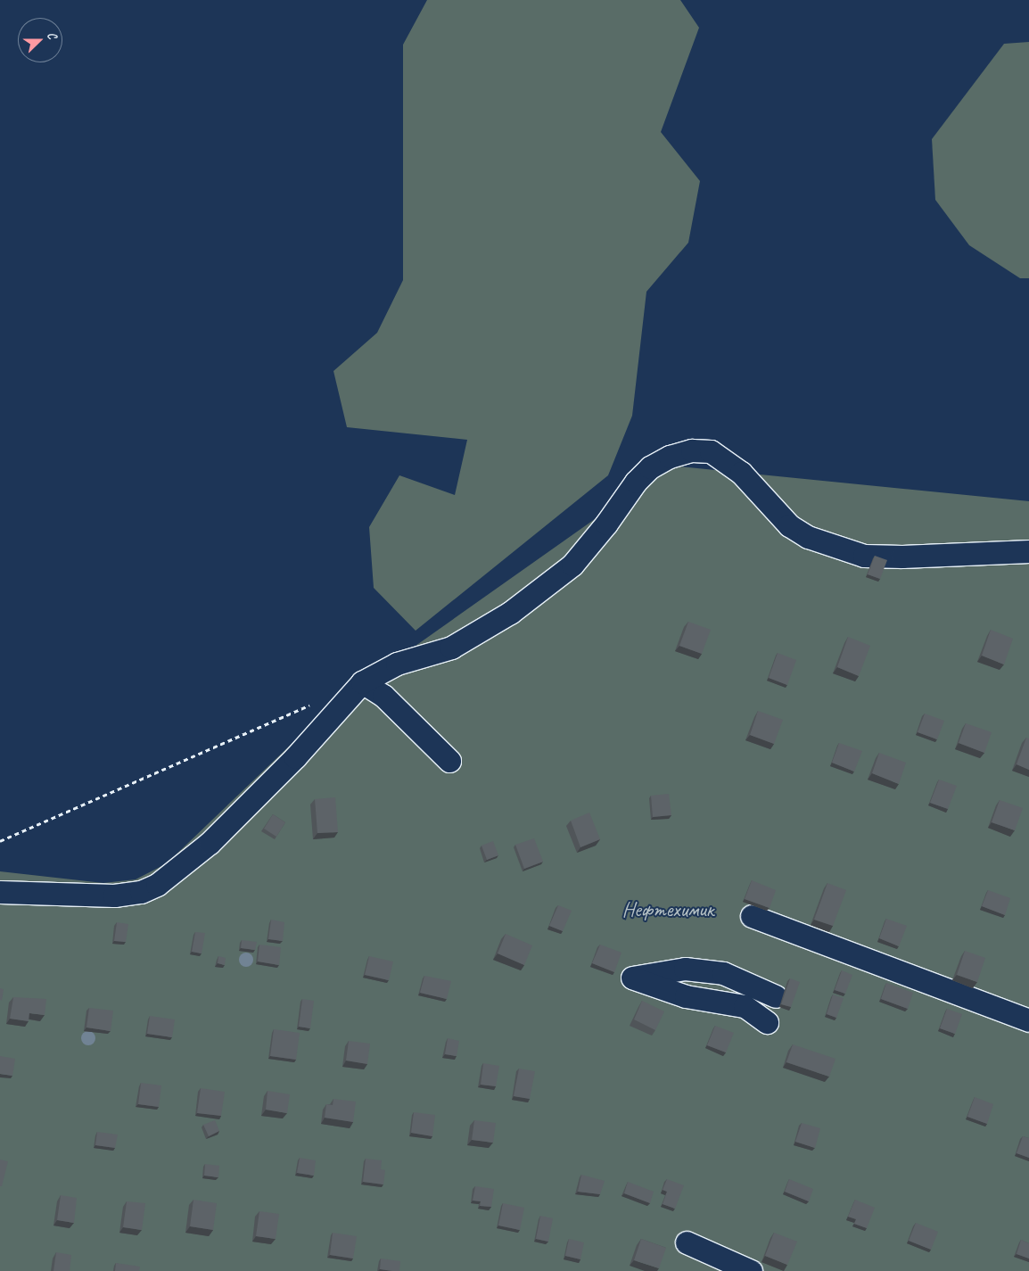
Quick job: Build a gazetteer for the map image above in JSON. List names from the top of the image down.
{
  "parks": ["Нефтехимик"],
  "north": "right"
}
